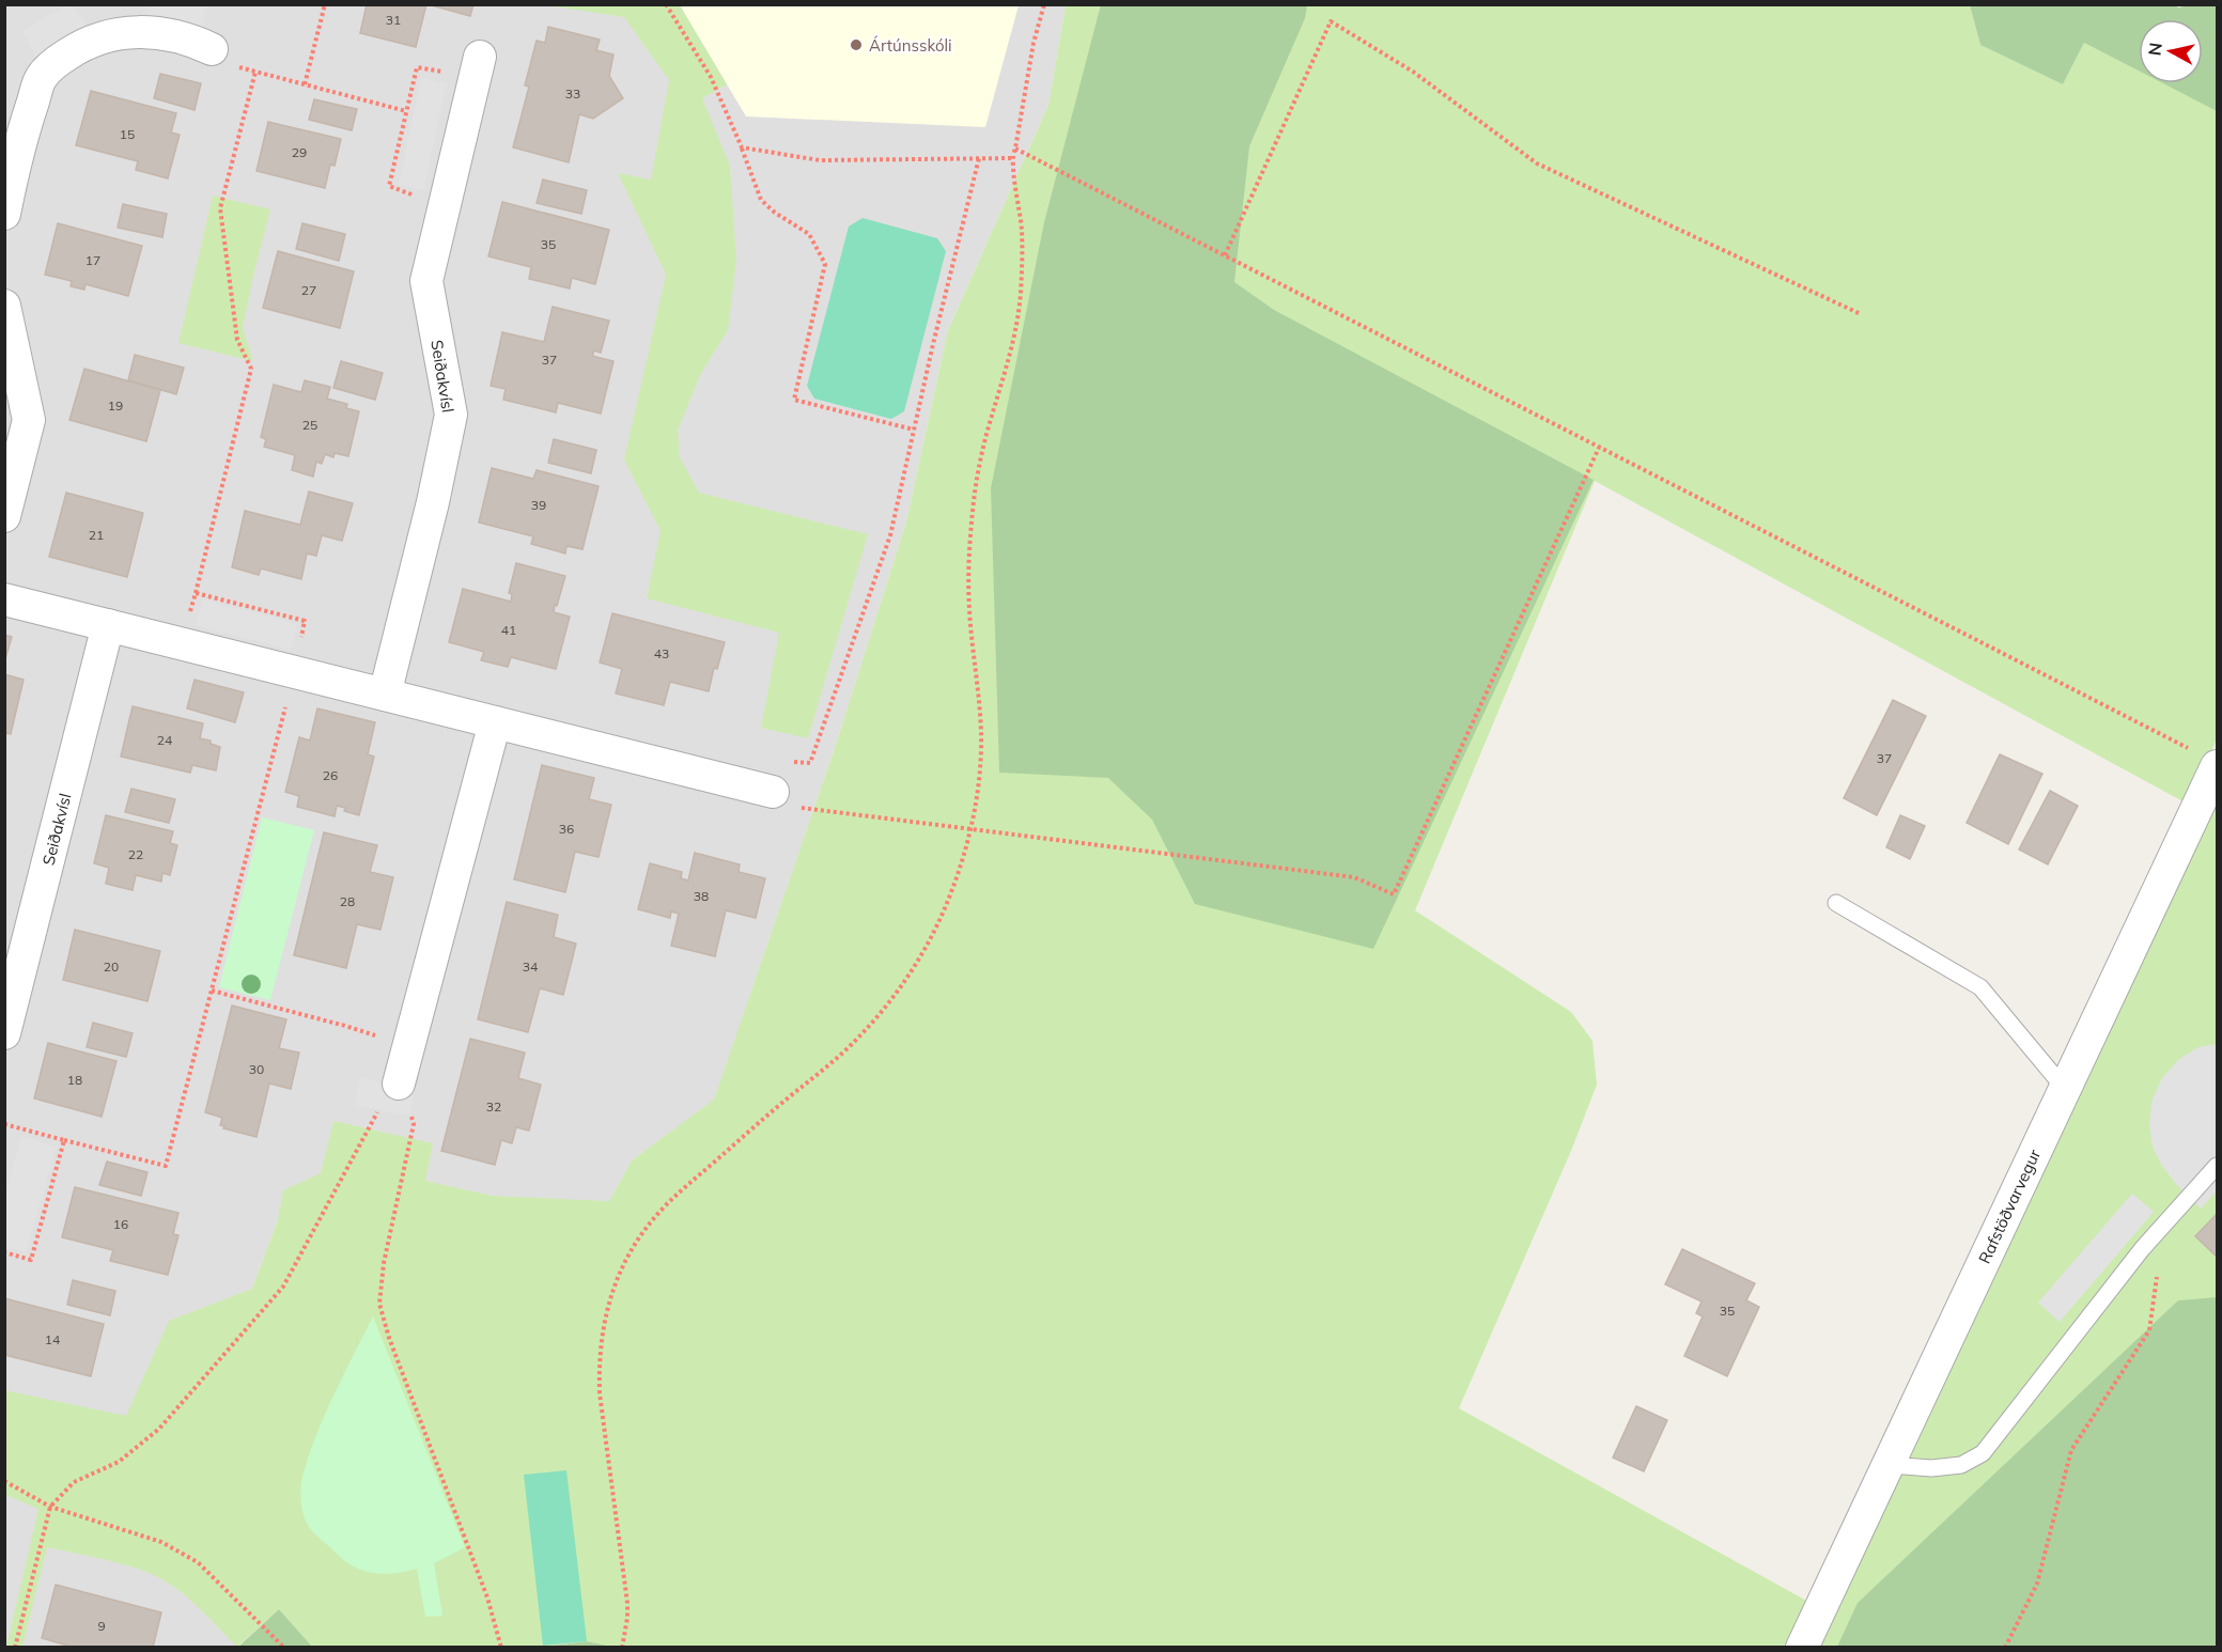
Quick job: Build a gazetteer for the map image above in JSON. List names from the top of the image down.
{
  "streets": {
    "street": ["Seiðakvísl", "Rafstöðvarvegur"]
  },
  "places": ["Ártúnsskóli"],
  "house_numbers": [
    "31",
    "33",
    "15",
    "29",
    "35",
    "17",
    "27",
    "37",
    "19",
    "25",
    "39",
    "21",
    "41",
    "43",
    "24",
    "37",
    "26",
    "36",
    "22",
    "38",
    "28",
    "20",
    "34",
    "30",
    "18",
    "32",
    "16",
    "35",
    "14",
    "9"
  ],
  "north": "left"
}
